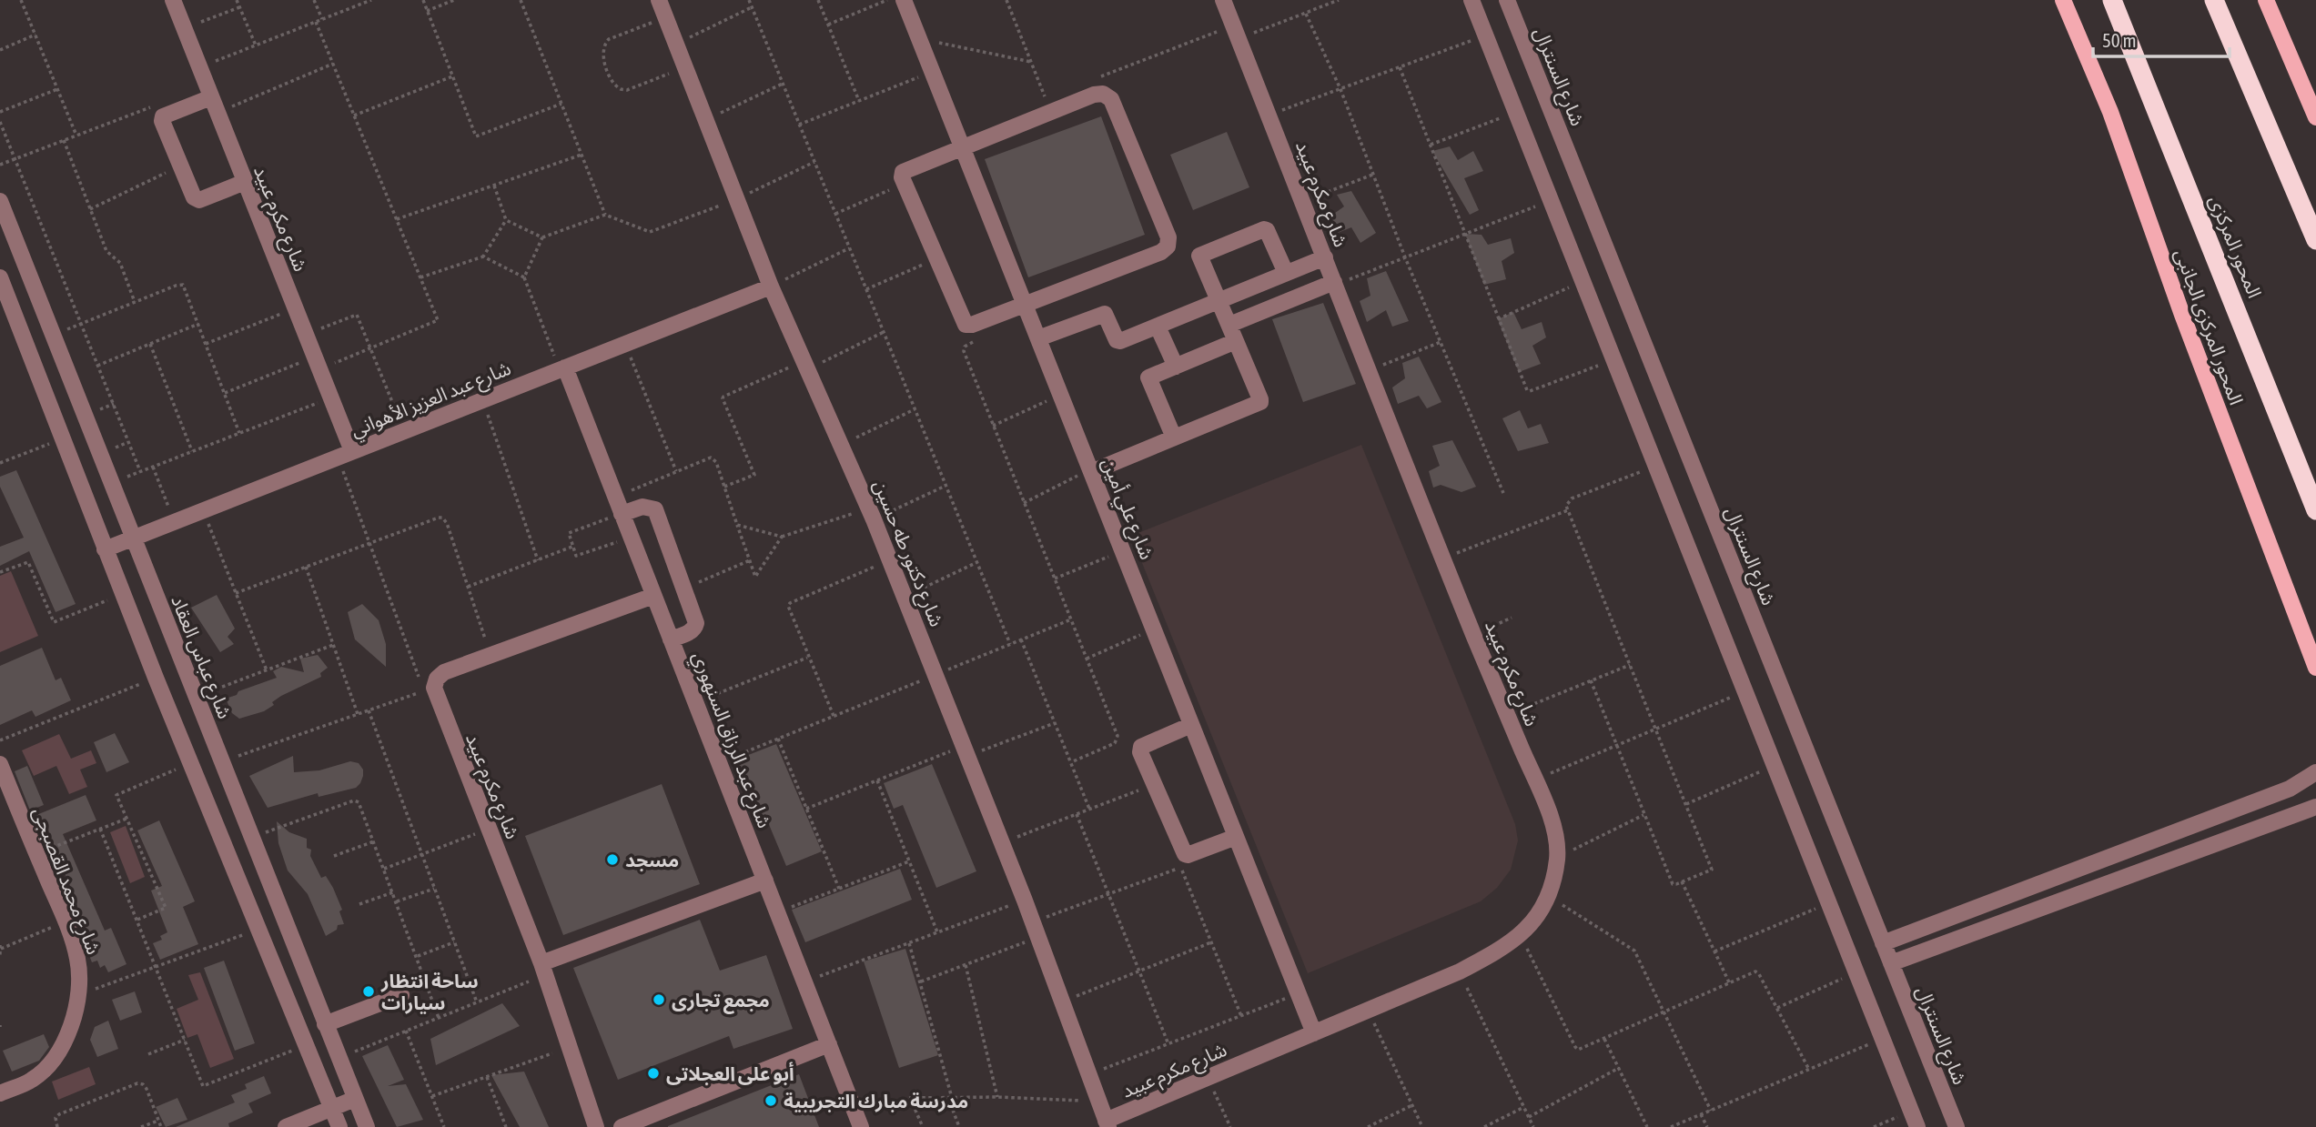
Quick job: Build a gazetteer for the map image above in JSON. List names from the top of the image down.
{
  "streets": {
    "highway": ["المحور المركزى"],
    "main road": ["المحور المركزى الجانبى"],
    "street": [
      "شارع السنترال",
      "شارع مكرم عبيد",
      "شارع عبد العزيز الأهواني",
      "شارع علي أمين",
      "شارع دكتور طه حسين",
      "شارع عباس العقاد",
      "شارع عبد الرزاق السنهوري",
      "شارع محمد القصبجى"
    ]
  },
  "crossings": [
    ["شارع مكرم عبيد", "شارع عبد العزيز الأهواني"],
    ["شارع مكرم عبيد", "شارع علي أمين"],
    ["شارع مكرم عبيد", "شارع دكتور طه حسين"],
    ["شارع عبد العزيز الأهواني", "شارع دكتور طه حسين"],
    ["شارع عبد العزيز الأهواني", "شارع عباس العقاد"],
    ["شارع عبد العزيز الأهواني", "شارع عبد الرزاق السنهوري"]
  ],
  "places": [
    "مسجد",
    "ساحة انتظار سيارات",
    "مجمع تجارى",
    "أبو على العجلاتى",
    "مدرسة مبارك التجريبية"
  ],
  "scale_bar": "50 m"
}
